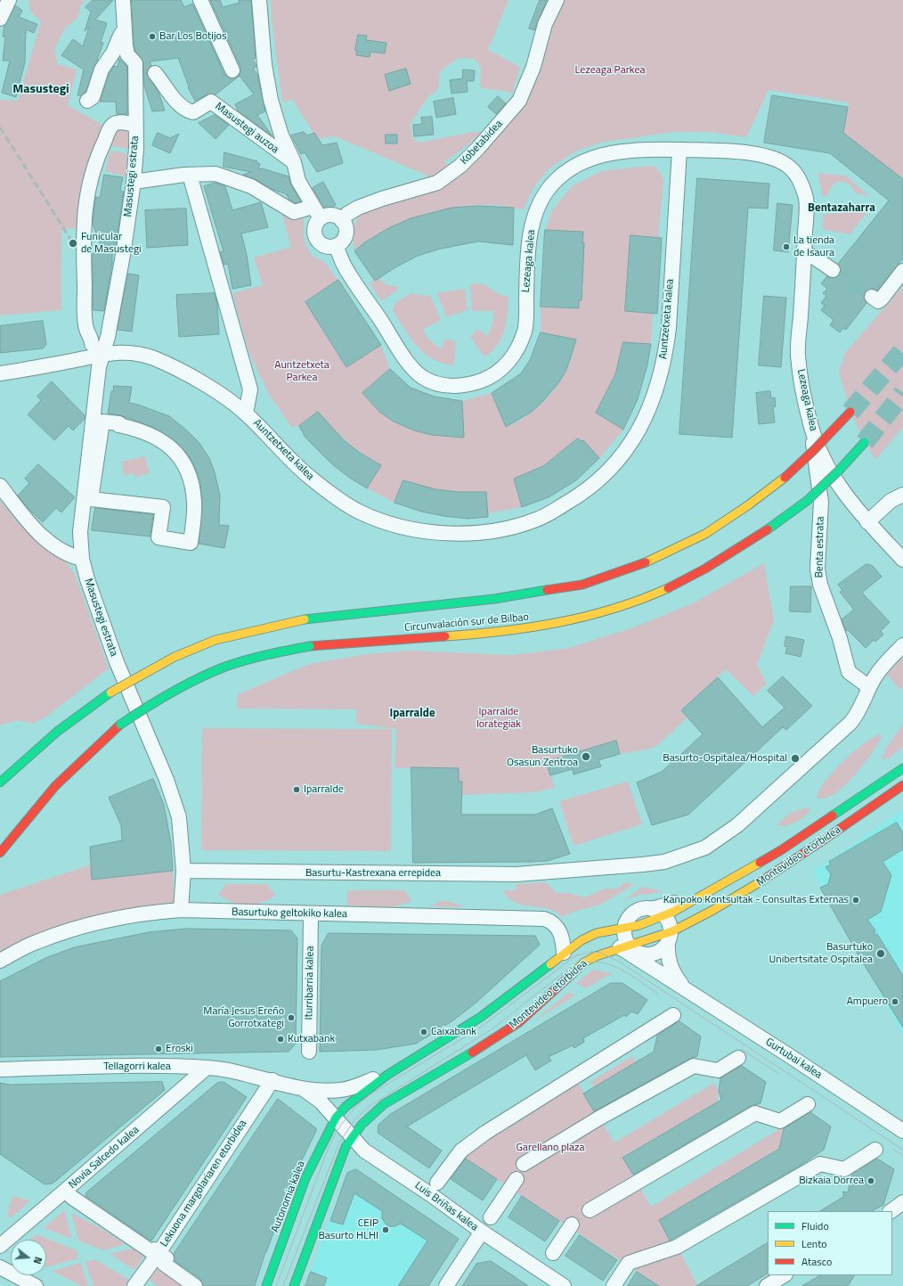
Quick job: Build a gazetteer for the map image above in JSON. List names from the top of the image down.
{
  "streets": {
    "main road": ["Circunvalación sur de Bilbao", "Montevideo etorbidea", "Autonomia kalea"],
    "street": [
      "Masustegi auzoa",
      "Kobetabidea",
      "Masustegi estrata",
      "Lezeaga kalea",
      "Auntzetxeta kalea",
      "Benta estrata",
      "Basurtu-Kastrexana errepidea",
      "Basurtuko geltokiko kalea",
      "Iturribarria kalea",
      "Gurtubai kalea",
      "Tellagorri kalea",
      "Novia Salcedo kalea",
      "Lekuona margolariaren etorbidea",
      "Luis Briñas kalea"
    ]
  },
  "crossings": [
    ["Kobetabidea", "Lezeaga kalea"],
    ["Masustegi estrata", "Auntzetxeta kalea"],
    ["Masustegi estrata", "Basurtu-Kastrexana errepidea"],
    ["Masustegi estrata", "Basurtuko geltokiko kalea"],
    ["Lezeaga kalea", "Auntzetxeta kalea"],
    ["Lezeaga kalea", "Benta estrata"],
    ["Benta estrata", "Basurtu-Kastrexana errepidea"],
    ["Montevideo etorbidea", "Basurtuko geltokiko kalea"],
    ["Montevideo etorbidea", "Gurtubai kalea"],
    ["Montevideo etorbidea", "Autonomia kalea"],
    ["Montevideo etorbidea", "Luis Briñas kalea"],
    ["Basurtuko geltokiko kalea", "Iturribarria kalea"],
    ["Tellagorri kalea", "Novia Salcedo kalea"],
    ["Tellagorri kalea", "Lekuona margolariaren etorbidea"],
    ["Tellagorri kalea", "Luis Briñas kalea"],
    ["Autonomia kalea", "Luis Briñas kalea"]
  ],
  "districts": ["Masustegi", "Bentazaharra", "Iparralde"],
  "parks": [
    "Lezeaga Parkea",
    "Auntzetxeta Parkea",
    "Iparralde lorategiak",
    "Garellano plaza"
  ],
  "places": [
    "Bar Los Botijos",
    "Funicular de Masustegi",
    "La tienda de Isaura",
    "Basurtuko Osasun Zentroa",
    "Basurto-Ospitalea/Hospital",
    "Iparralde",
    "Kanpoko Kontsultak - Consultas Externas",
    "Basurtuko Unibertsitate Ospitalea",
    "Ampuero",
    "María Jesus Ereño Gorrotxategi",
    "Caixabank",
    "Kutxabank",
    "Eroski",
    "Bizkaia Dorrea",
    "CEIP Basurto HLHI"
  ],
  "legend": ["Fluido", "Lento", "Atasco"],
  "north": "right"
}
